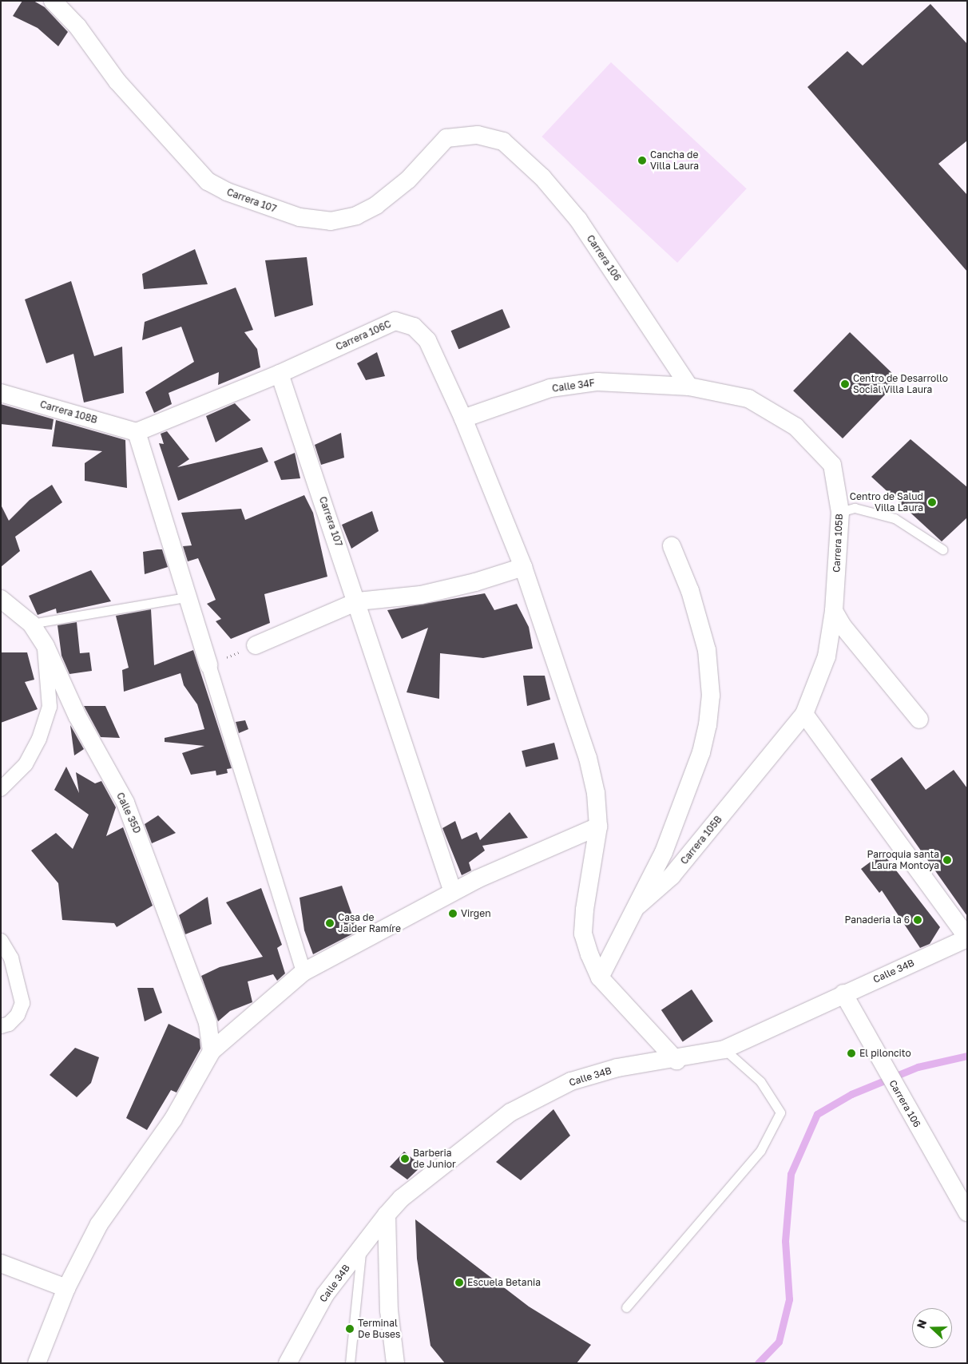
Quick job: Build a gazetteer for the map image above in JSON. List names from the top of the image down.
{
  "streets": {
    "street": [
      "Carrera 107",
      "Carrera 106",
      "Carrera 106C",
      "Calle 34F",
      "Carrera 108B",
      "Carrera 105B",
      "Calle 35D",
      "Calle 34B"
    ]
  },
  "crossings": [
    ["Carrera 107", "Carrera 106"],
    ["Carrera 107", "Carrera 106C"],
    ["Carrera 106", "Calle 34F"],
    ["Carrera 106", "Carrera 105B"],
    ["Carrera 106", "Calle 34B"],
    ["Carrera 106C", "Calle 34F"],
    ["Carrera 106C", "Carrera 108B"],
    ["Calle 34F", "Carrera 105B"]
  ],
  "places": [
    "Cancha de Villa Laura",
    "Centro de Desarrollo Social Villa Laura",
    "Centro de Salud Villa Laura",
    "Parroquia santa Laura Montoya",
    "Virgen",
    "Panaderia la 6",
    "Casa de Jaider Ramíre",
    "El piloncito",
    "Barberia de Junior",
    "Escuela Betania",
    "Terminal De Buses"
  ],
  "north": "left"
}
